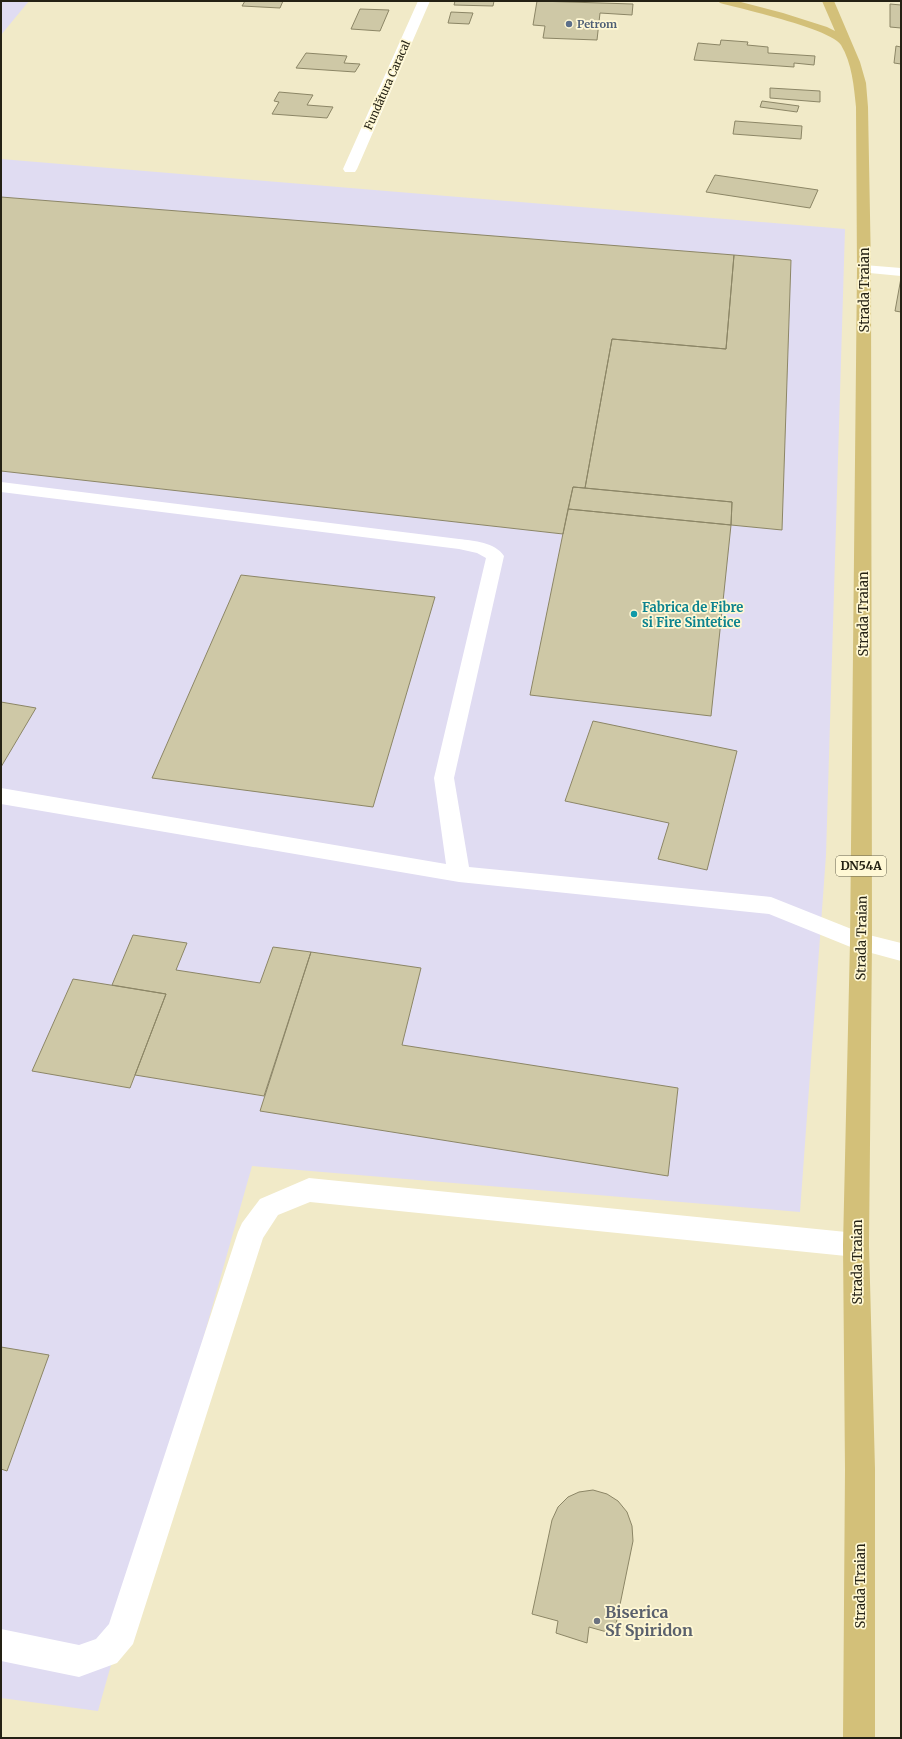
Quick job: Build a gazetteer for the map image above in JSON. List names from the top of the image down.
{
  "streets": {
    "main road": ["Strada Traian", "DN54A"],
    "street": ["Fundătura Caracal"]
  },
  "places": ["Petrom", "Fabrica de Fibre si Fire Sintetice", "Biserica Sf Spiridon"]
}
